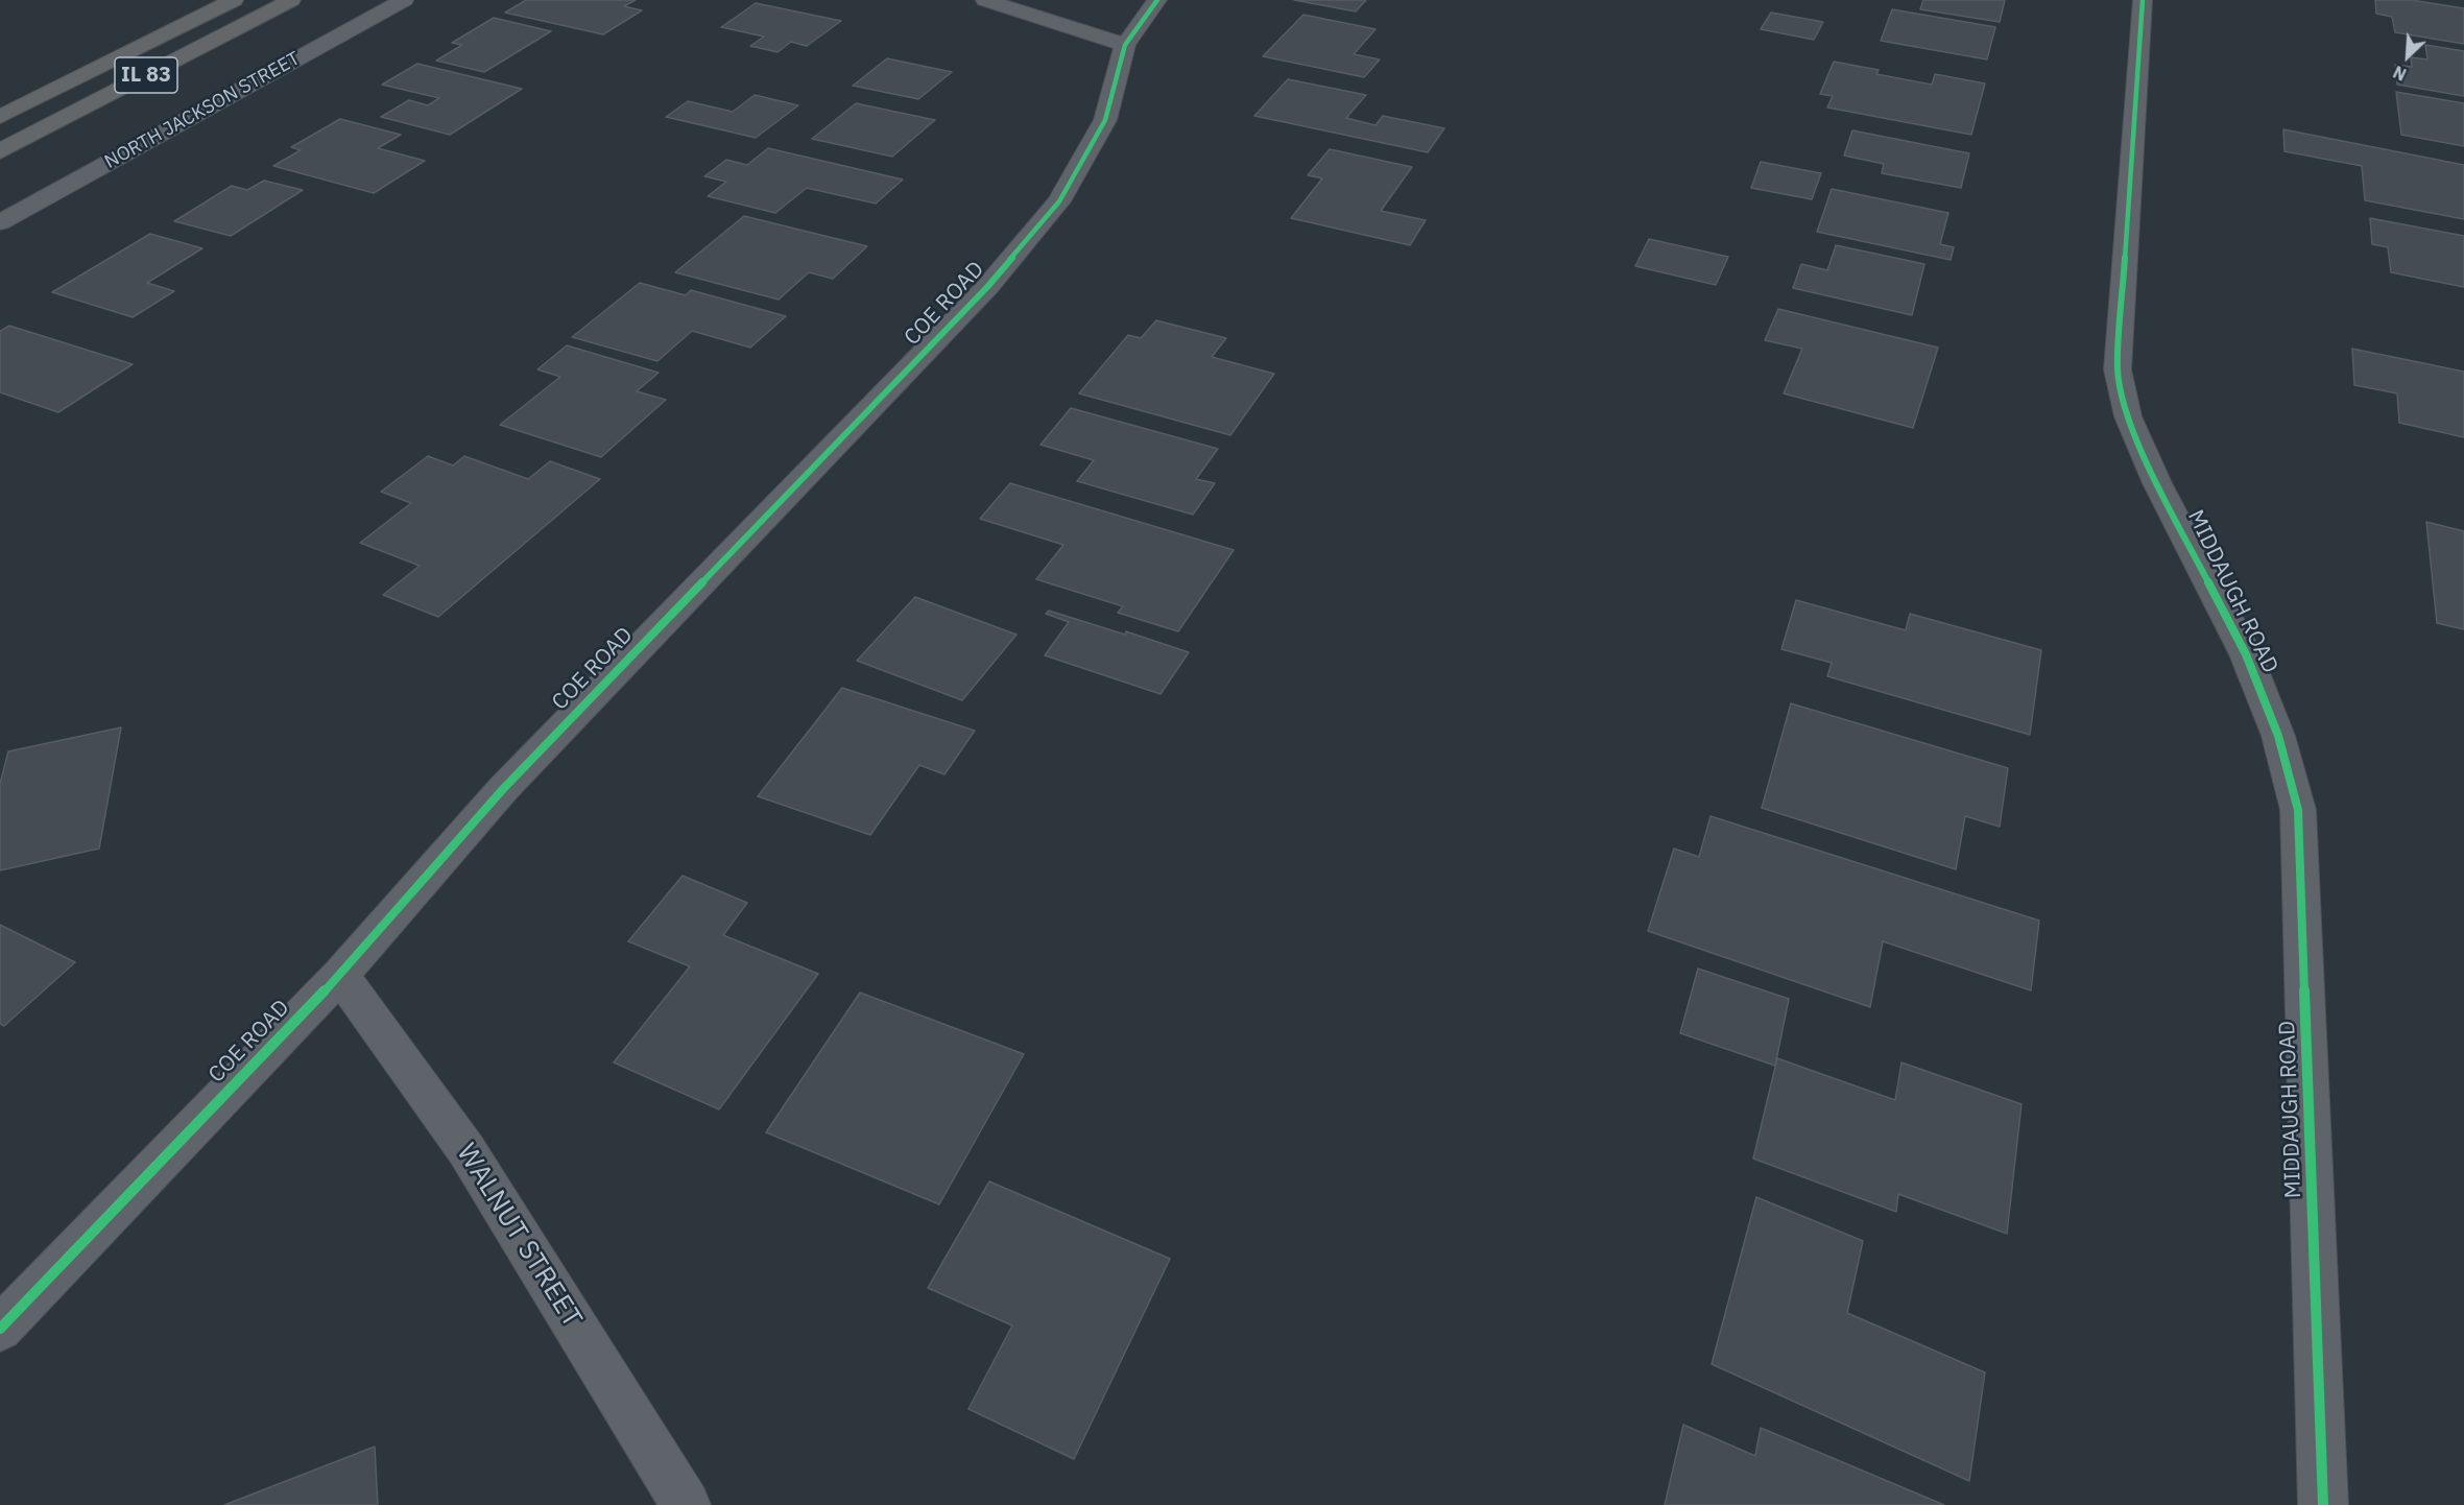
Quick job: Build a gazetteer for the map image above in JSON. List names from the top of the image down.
{
  "streets": {
    "highway": ["IL 83"],
    "street": [
      "NORTH JACKSON STREET",
      "COE ROAD",
      "MIDDAUGH ROAD",
      "WALNUT STREET"
    ]
  },
  "crossings": [
    ["COE ROAD", "WALNUT STREET"]
  ],
  "north": "bottom left"
}
